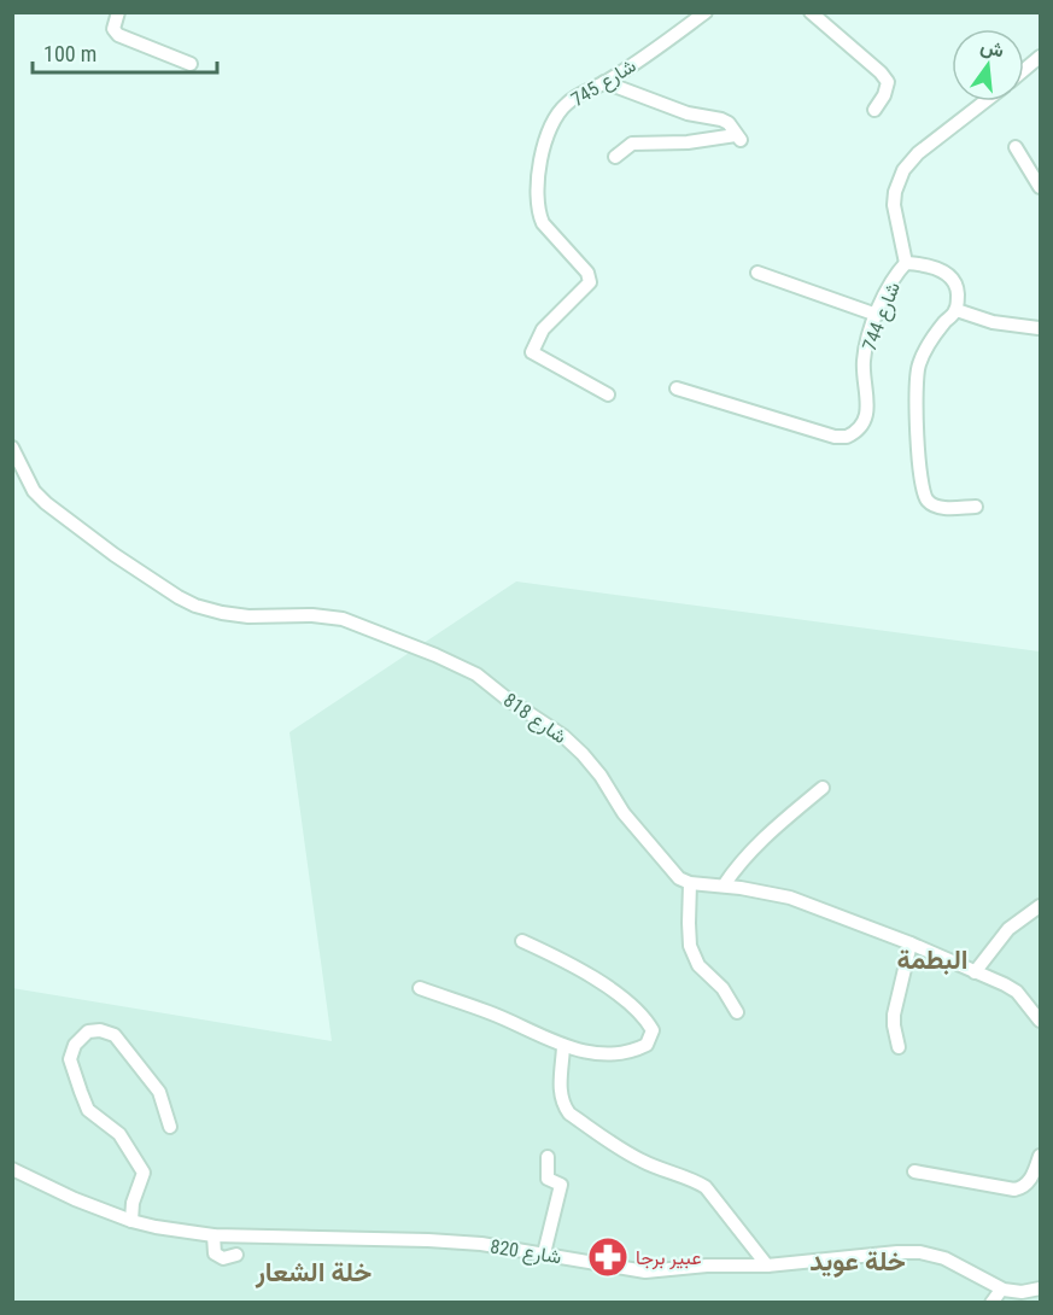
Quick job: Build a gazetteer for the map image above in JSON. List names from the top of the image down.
{
  "streets": {
    "street": [
      "شارع 745",
      "شارع 744",
      "شارع 818",
      "شارع 820"
    ]
  },
  "districts": ["البطمة", "خلة عويد", "خلة الشعار"],
  "places": {
    "pharmacy": ["عبير برجا"]
  },
  "scale_bar": "100 m",
  "north": "top"
}
